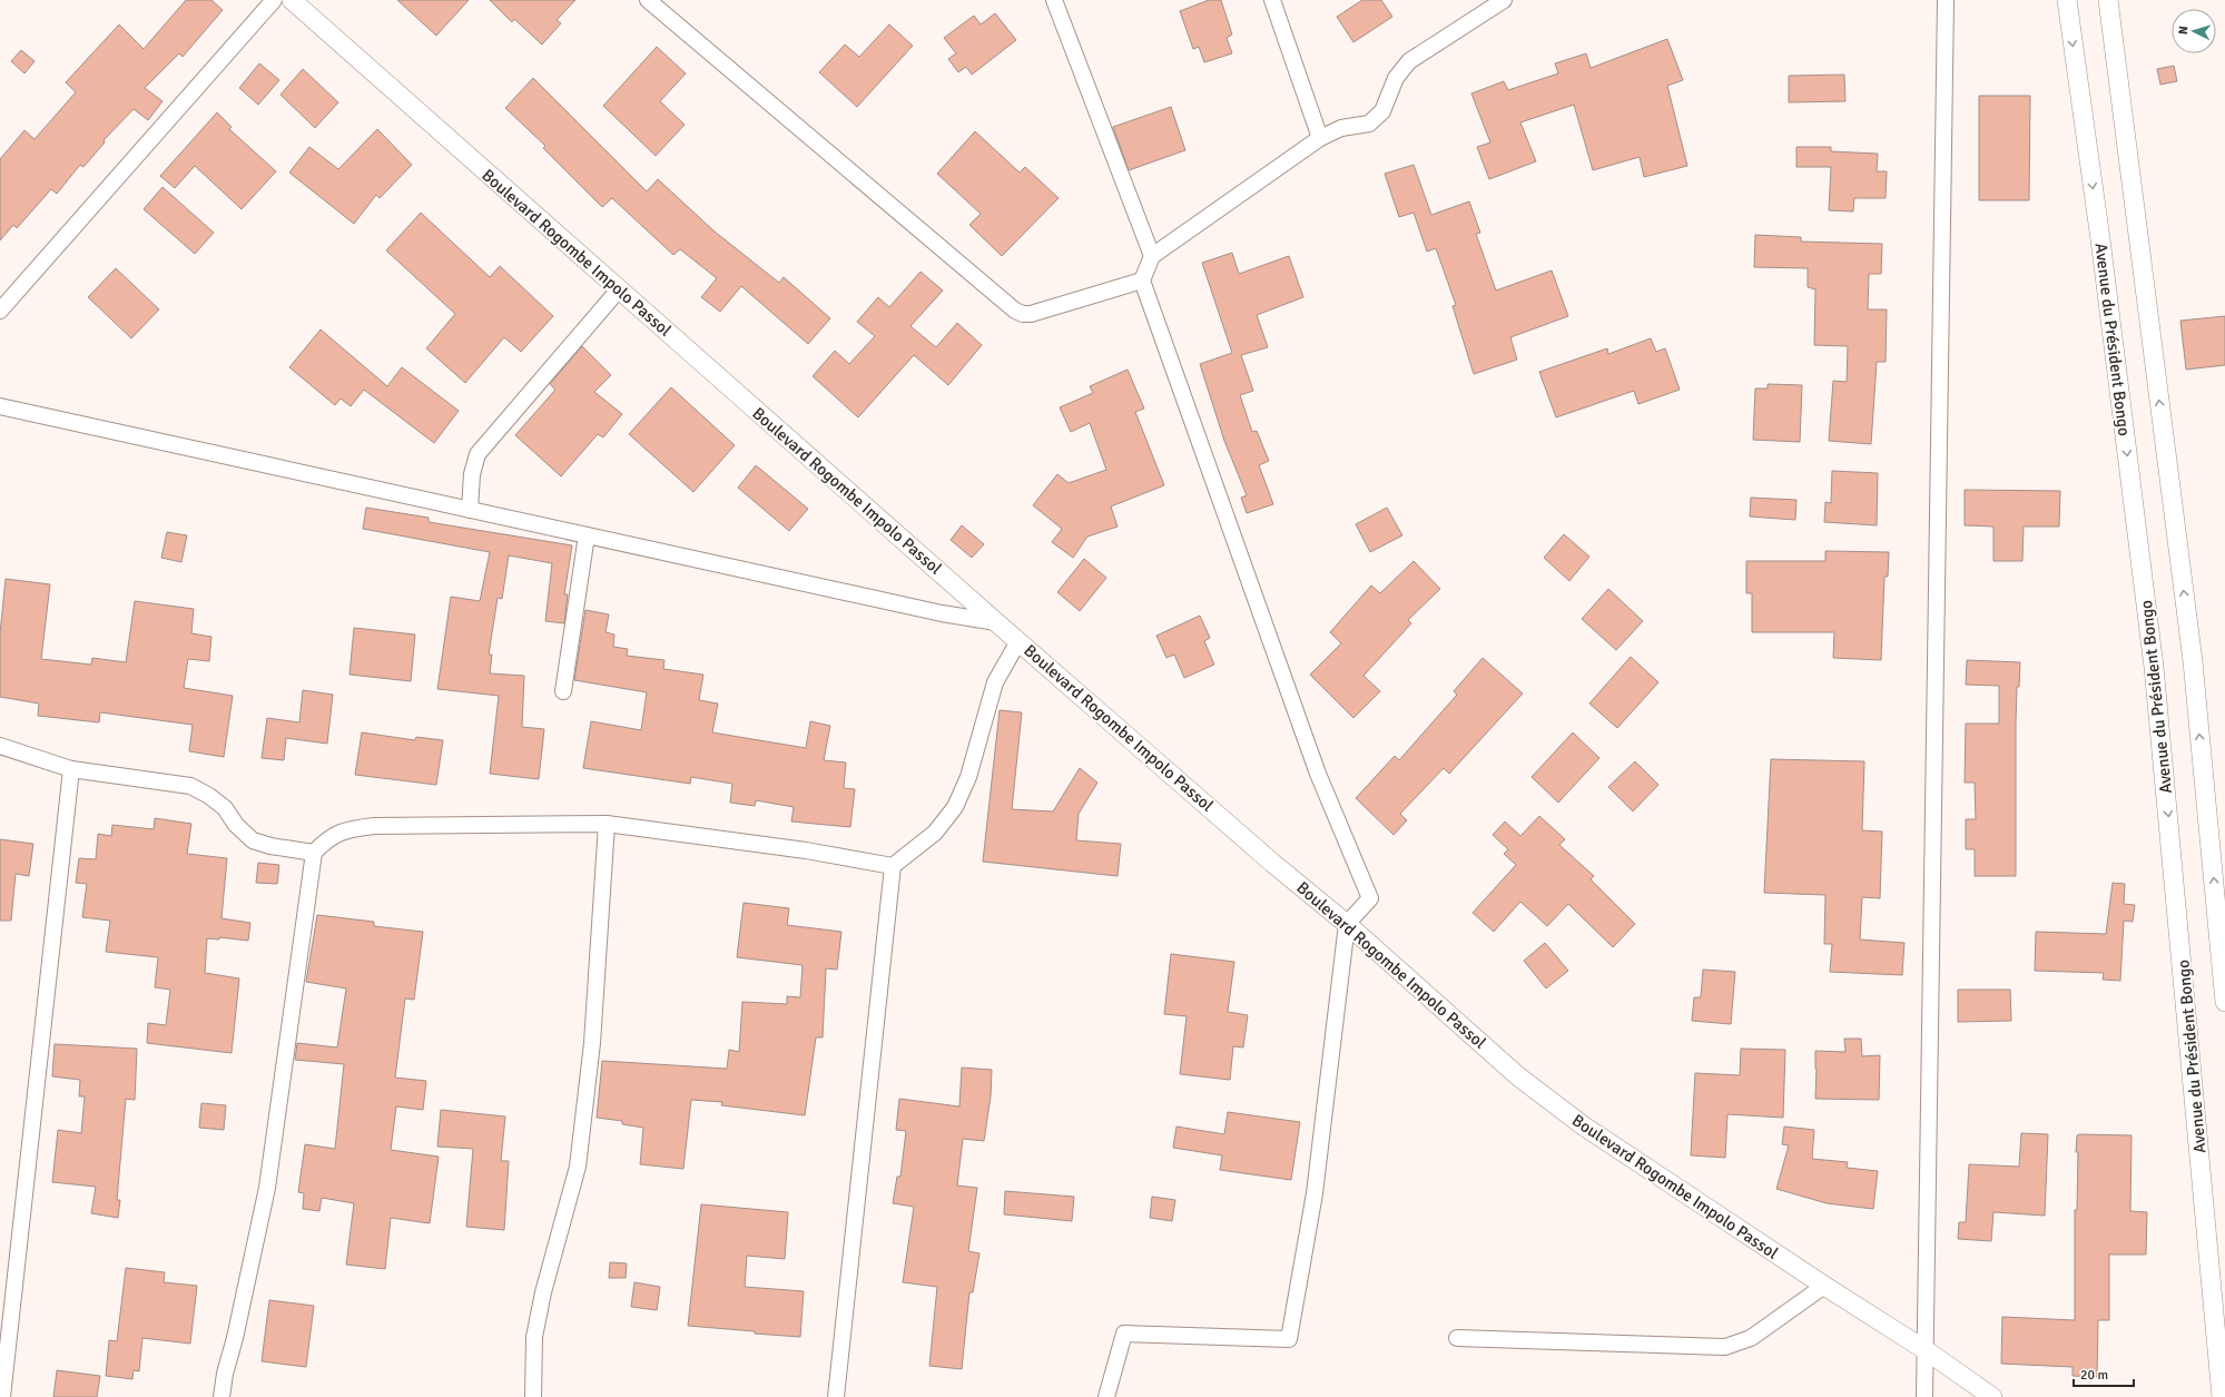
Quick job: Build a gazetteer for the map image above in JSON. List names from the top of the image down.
{
  "streets": {
    "street": ["Boulevard Rogombe Impolo Passol", "Avenue du Président Bongo"]
  },
  "scale_bar": "20 m",
  "north": "left"
}
